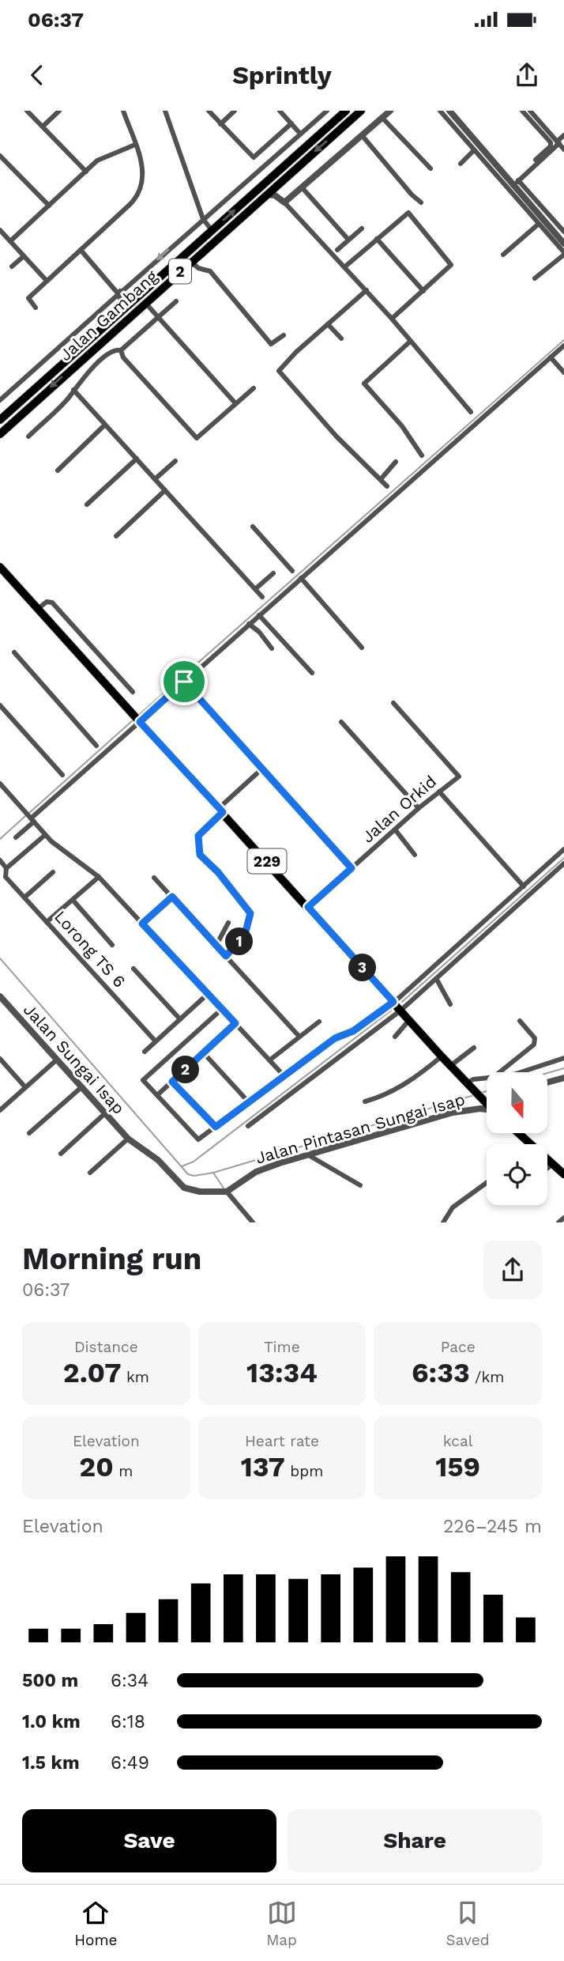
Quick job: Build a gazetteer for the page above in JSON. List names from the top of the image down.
{
  "streets": {
    "main road": ["2", "Jalan Gambang", "229"],
    "street": [
      "Jalan Orkid",
      "Lorong TS 6",
      "Jalan Sungai Isap",
      "Jalan Pintasan Sungai Isap"
    ]
  },
  "crossings": [
    ["Jalan Orkid", "229"]
  ],
  "north": "bottom",
  "page": {
    "status": "06:37",
    "header": "Sprintly",
    "pins": ["1", "3", "2"],
    "heading": ["Morning run", "06:37"],
    "stats": [
      ["Distance", "2.07 km"],
      ["Time", "13:34"],
      ["Pace", "6:33 /km"],
      ["Elevation", "20 m"],
      ["Heart rate", "137 bpm"],
      ["kcal", "159"]
    ],
    "chart": ["Elevation", "226–245 m"],
    "list": [
      {
        "name": "500 m",
        "note": "6:34"
      },
      {
        "name": "1.0 km",
        "note": "6:18"
      },
      {
        "name": "1.5 km",
        "note": "6:49"
      }
    ],
    "buttons": ["Save", "Share"],
    "tabs": ["Home", "Map", "Saved"]
  }
}
